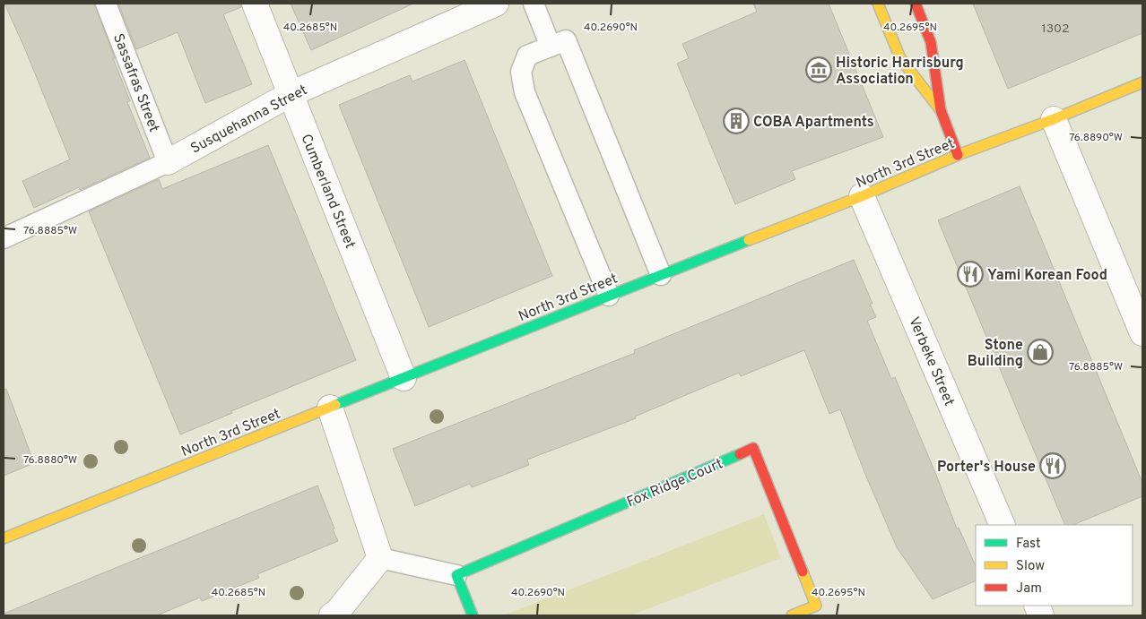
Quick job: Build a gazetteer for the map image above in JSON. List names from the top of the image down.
{
  "streets": {
    "main road": ["North 3rd Street", "Fox Ridge Court"],
    "street": ["Susquehanna Street", "Cumberland Street", "Verbeke Street"],
    "lane": ["Sassafras Street"]
  },
  "crossings": [
    ["Sassafras Street", "Susquehanna Street"],
    ["Susquehanna Street", "Cumberland Street"],
    ["North 3rd Street", "Cumberland Street"],
    ["North 3rd Street", "Verbeke Street"]
  ],
  "places": {
    "museum": ["Historic Harrisburg Association"],
    "building": ["COBA Apartments"],
    "restaurant": ["Yami Korean Food", "Porter's House"],
    "shop": ["Stone Building"]
  },
  "house_numbers": ["1302"],
  "legend": ["Fast", "Slow", "Jam"],
  "coordinates": [
    "40.2685°N",
    "40.2690°N",
    "40.2695°N",
    "76.8890°W",
    "76.8885°W",
    "76.8880°W"
  ]
}
